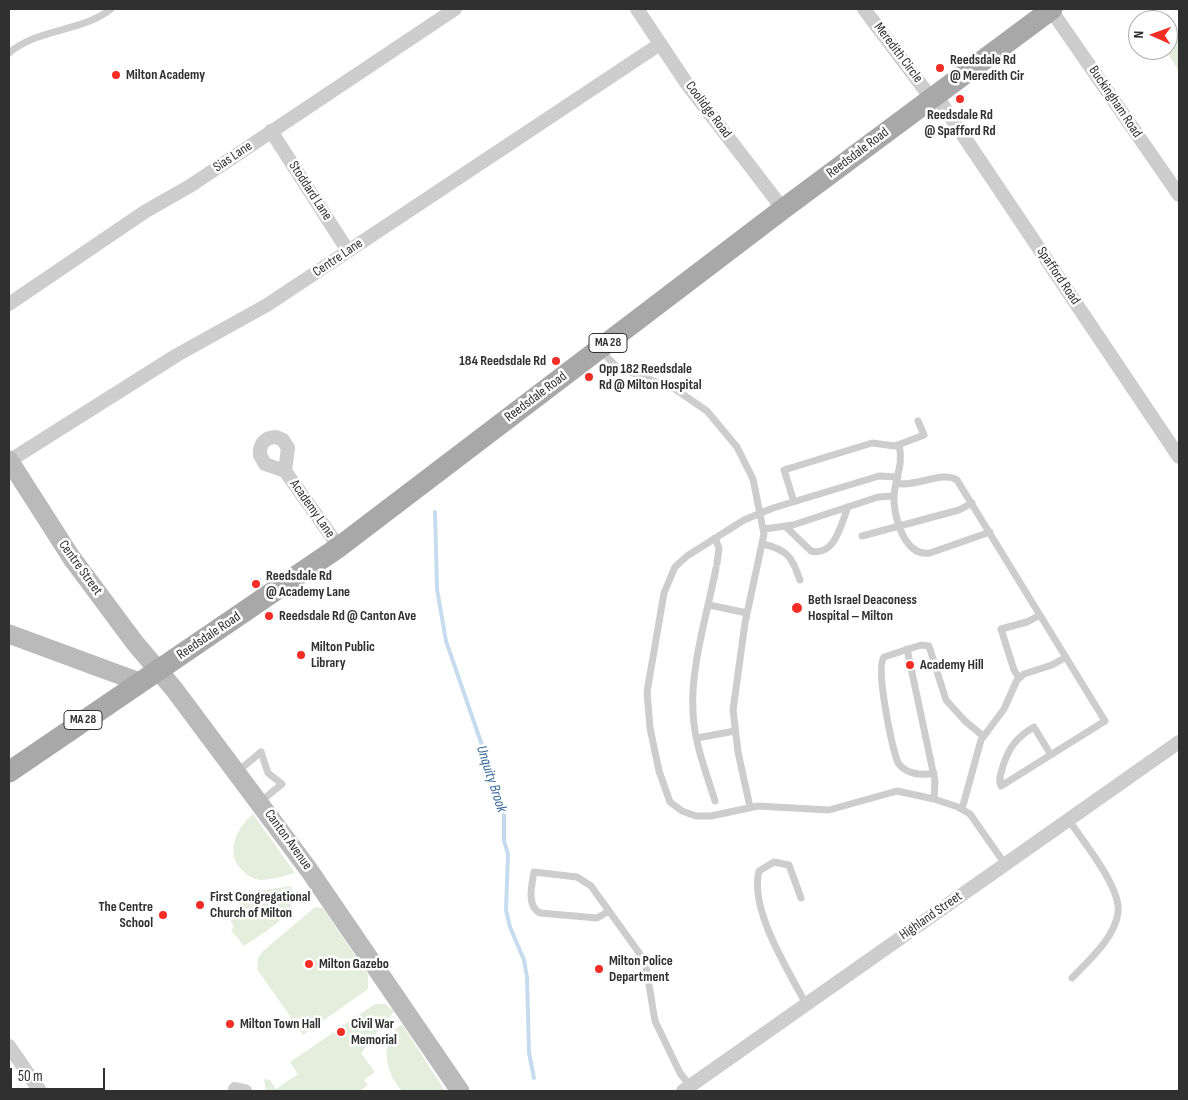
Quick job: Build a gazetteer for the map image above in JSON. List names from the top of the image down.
{
  "streets": {
    "main road": [
      "Reedsdale Road",
      "MA 28",
      "Centre Street",
      "Canton Avenue"
    ],
    "street": [
      "Meredith Circle",
      "Buckingham Road",
      "Coolidge Road",
      "Sias Lane",
      "Stoddard Lane",
      "Centre Lane",
      "Spafford Road",
      "Academy Lane",
      "Highland Street"
    ]
  },
  "crossings": [
    ["Meredith Circle", "Reedsdale Road"],
    ["Meredith Circle", "Spafford Road"],
    ["Buckingham Road", "Reedsdale Road"],
    ["Coolidge Road", "Reedsdale Road"],
    ["Coolidge Road", "Centre Lane"],
    ["Reedsdale Road", "Spafford Road"],
    ["Reedsdale Road", "Academy Lane"],
    ["Reedsdale Road", "Centre Street"],
    ["Reedsdale Road", "Canton Avenue"],
    ["Sias Lane", "Stoddard Lane"],
    ["Stoddard Lane", "Centre Lane"],
    ["Centre Lane", "Centre Street"],
    ["Centre Street", "Canton Avenue"]
  ],
  "water": ["Unquity Brook"],
  "places": [
    "Reedsdale Rd @ Meredith Cir",
    "Milton Academy",
    "Reedsdale Rd @ Spafford Rd",
    "184 Reedsdale Rd",
    "Opp 182 Reedsdale Rd @ Milton Hospital",
    "Reedsdale Rd @ Academy Lane",
    "Beth Israel Deaconess Hospital – Milton",
    "Reedsdale Rd @ Canton Ave",
    "Milton Public Library",
    "Academy Hill",
    "First Congregational Church of Milton",
    "The Centre School",
    "Milton Gazebo",
    "Milton Police Department",
    "Milton Town Hall",
    "Civil War Memorial"
  ],
  "scale_bar": "50 m",
  "north": "left"
}
